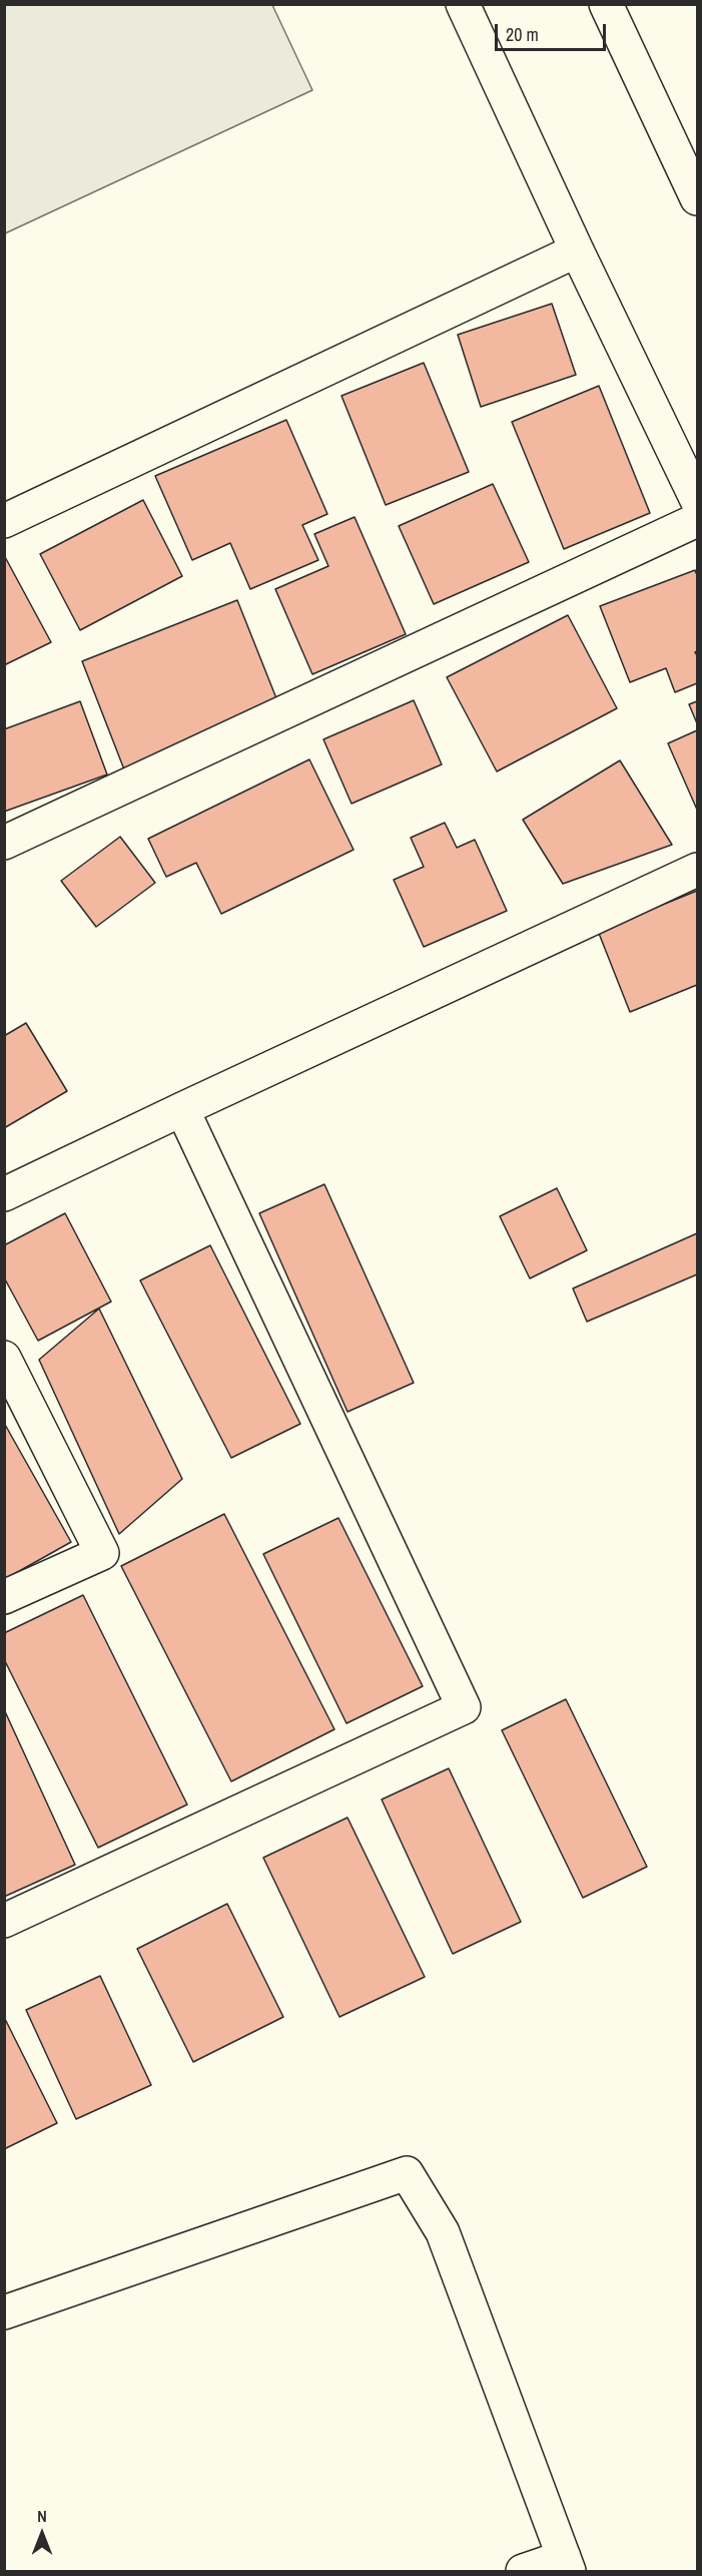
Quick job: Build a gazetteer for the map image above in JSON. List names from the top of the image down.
{
  "scale_bar": "20 m",
  "north": "top"
}
